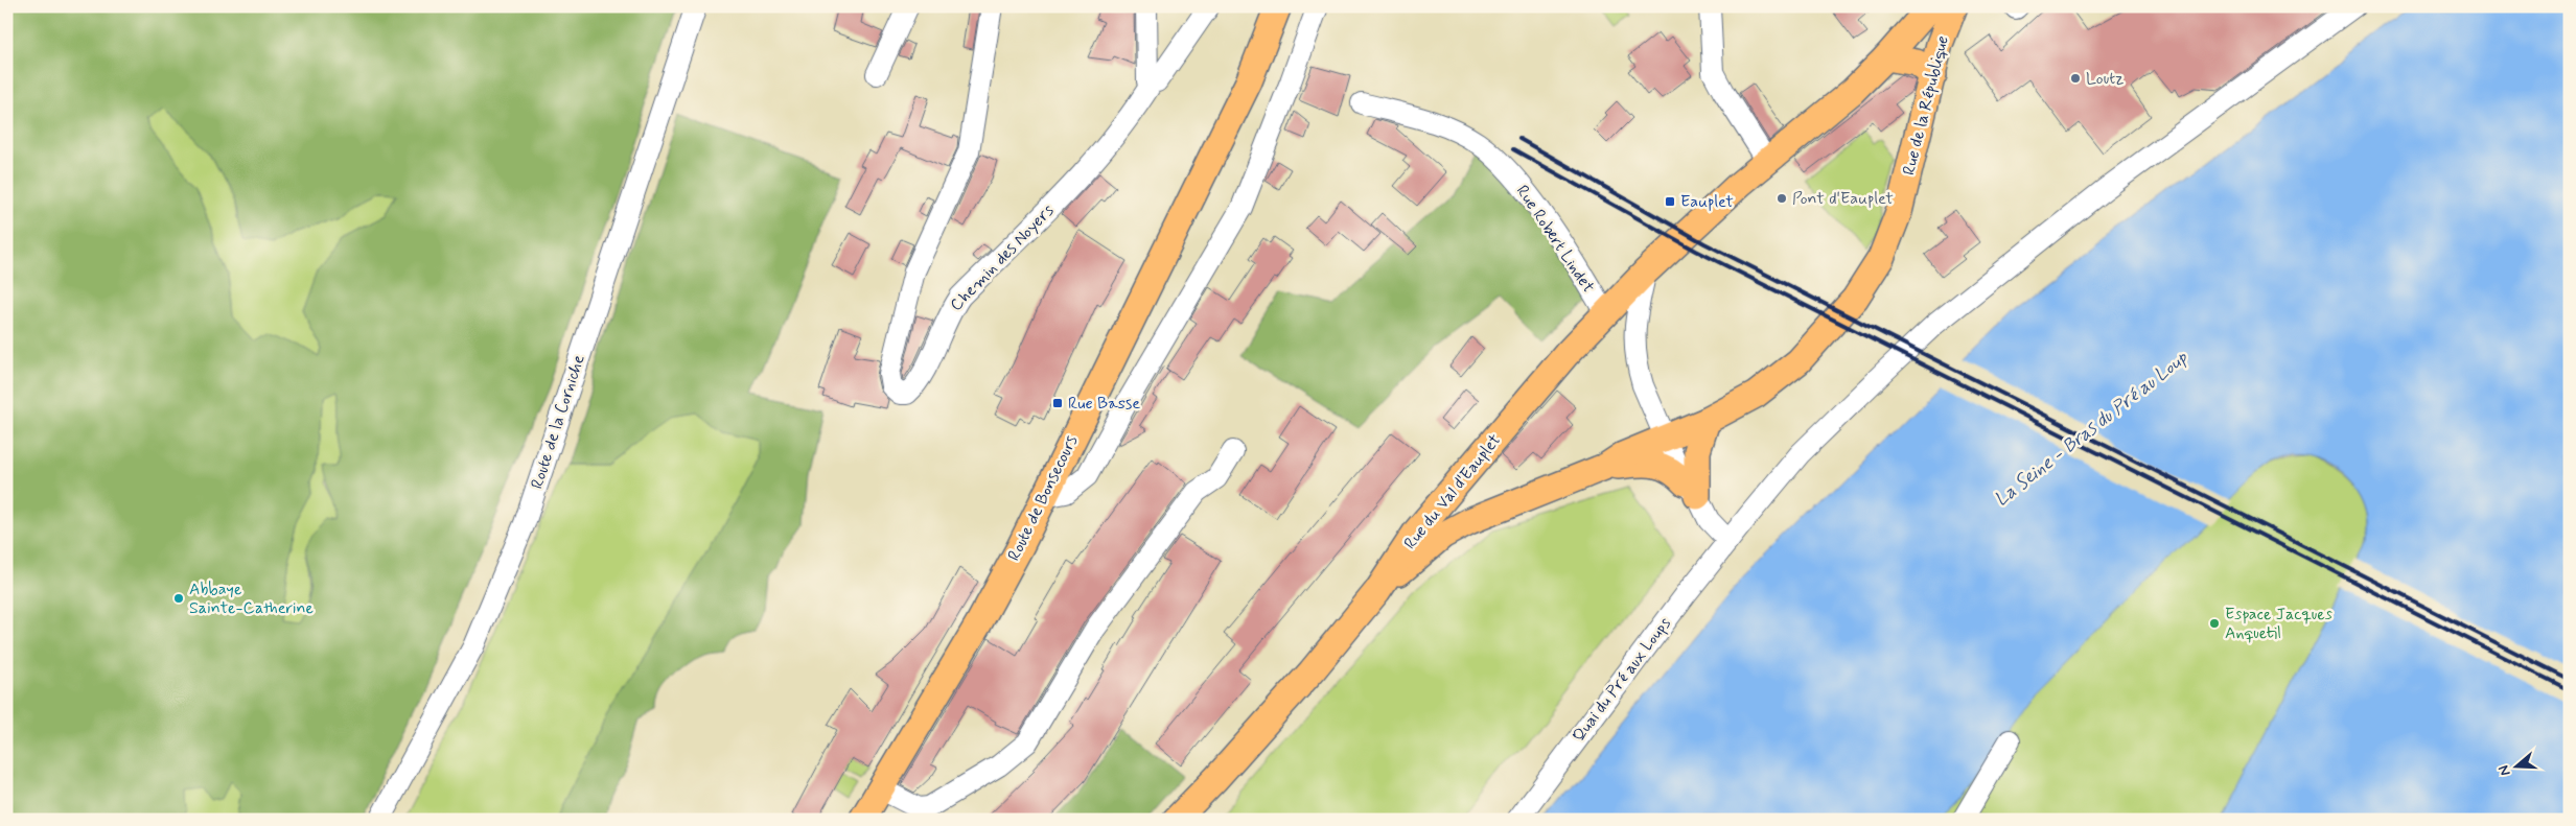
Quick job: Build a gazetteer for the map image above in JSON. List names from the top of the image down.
{
  "streets": {
    "main road": ["Rue de la République", "Rue du Val d'Eauplet", "Route de Bonsecours"],
    "street": [
      "Rue Robert Lindet",
      "Chemin des Noyers",
      "Route de la Corniche",
      "Quai du Pré aux Loups"
    ]
  },
  "crossings": [
    ["Rue de la République", "Rue Robert Lindet"],
    ["Rue de la République", "Rue du Val d'Eauplet"],
    ["Rue Robert Lindet", "Rue du Val d'Eauplet"]
  ],
  "water": ["La Seine - Bras du Pré au Loup"],
  "places": {
    "other": [
      "Loutz",
      "Pont d'Eauplet",
      "Abbaye Sainte-Catherine",
      "Espace Jacques Anquetil"
    ],
    "transit": ["Eauplet", "Rue Basse"]
  },
  "north": "left"
}
